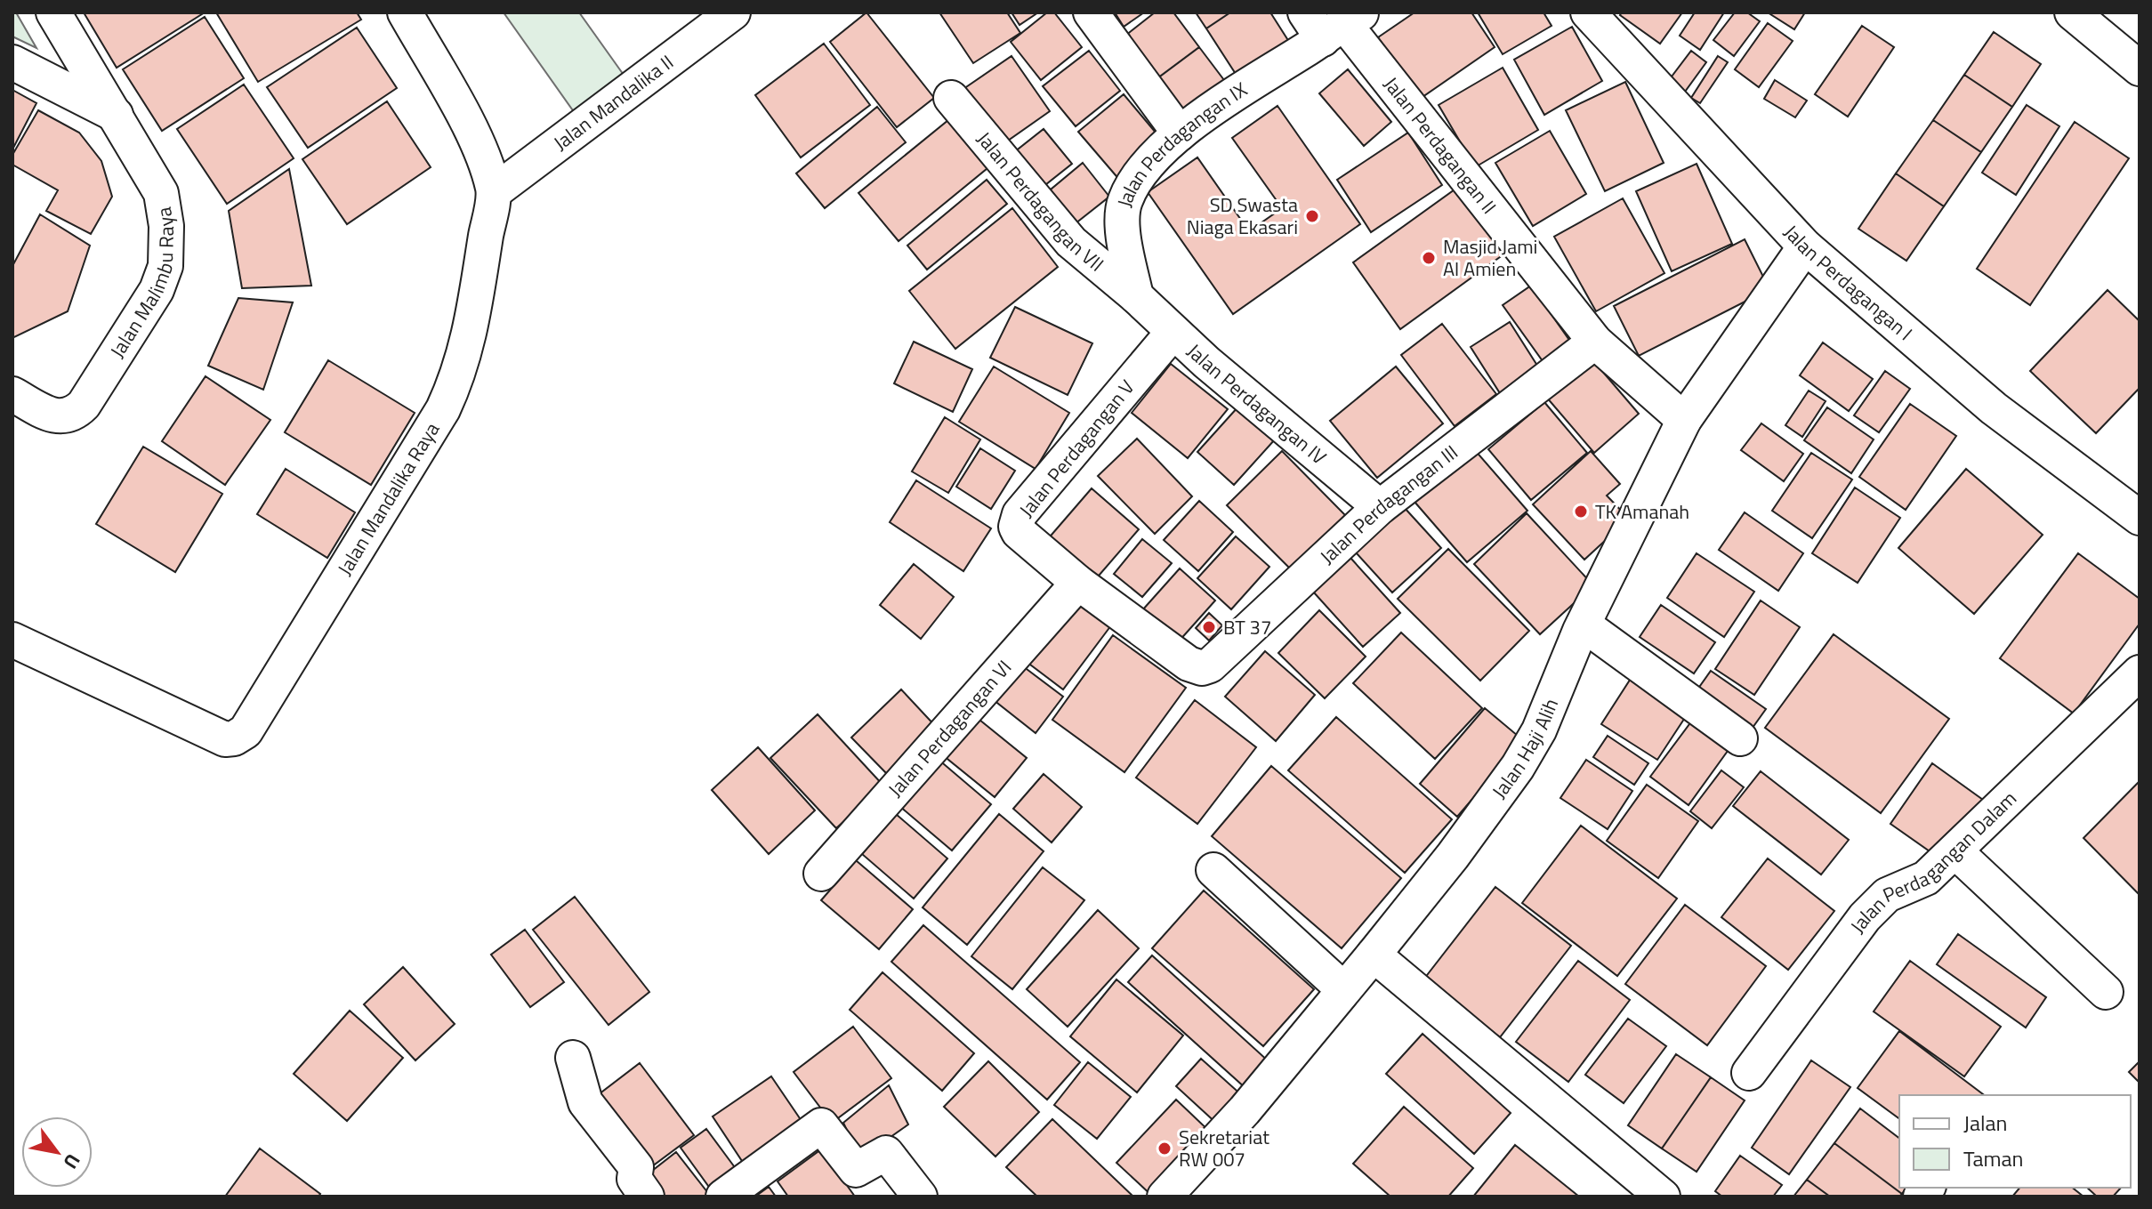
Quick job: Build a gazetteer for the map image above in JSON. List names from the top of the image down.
{
  "streets": {
    "street": [
      "Jalan Mandalika II",
      "Jalan Perdagangan II",
      "Jalan Perdagangan IX",
      "Jalan Perdagangan VII",
      "Jalan Malimbu Raya",
      "Jalan Perdagangan I",
      "Jalan Perdagangan IV",
      "Jalan Perdagangan V",
      "Jalan Mandalika Raya",
      "Jalan Perdagangan III",
      "Jalan Perdagangan VI",
      "Jalan Haji Alih",
      "Jalan Perdagangan Dalam"
    ]
  },
  "crossings": [
    ["Jalan Mandalika II", "Jalan Mandalika Raya"],
    ["Jalan Perdagangan II", "Jalan Perdagangan IX"],
    ["Jalan Perdagangan II", "Jalan Perdagangan III"],
    ["Jalan Perdagangan II", "Jalan Haji Alih"],
    ["Jalan Perdagangan IX", "Jalan Perdagangan VII"],
    ["Jalan Perdagangan IX", "Jalan Perdagangan IV"],
    ["Jalan Perdagangan VII", "Jalan Perdagangan IV"],
    ["Jalan Perdagangan I", "Jalan Haji Alih"],
    ["Jalan Perdagangan IV", "Jalan Perdagangan V"],
    ["Jalan Perdagangan IV", "Jalan Perdagangan III"],
    ["Jalan Perdagangan V", "Jalan Perdagangan III"],
    ["Jalan Perdagangan V", "Jalan Perdagangan VI"]
  ],
  "places": [
    "SD Swasta Niaga Ekasari",
    "Masjid Jami Al Amien",
    "TK Amanah",
    "BT 37",
    "Sekretariat RW 007"
  ],
  "legend": ["Jalan", "Taman"],
  "north": "bottom right"
}
